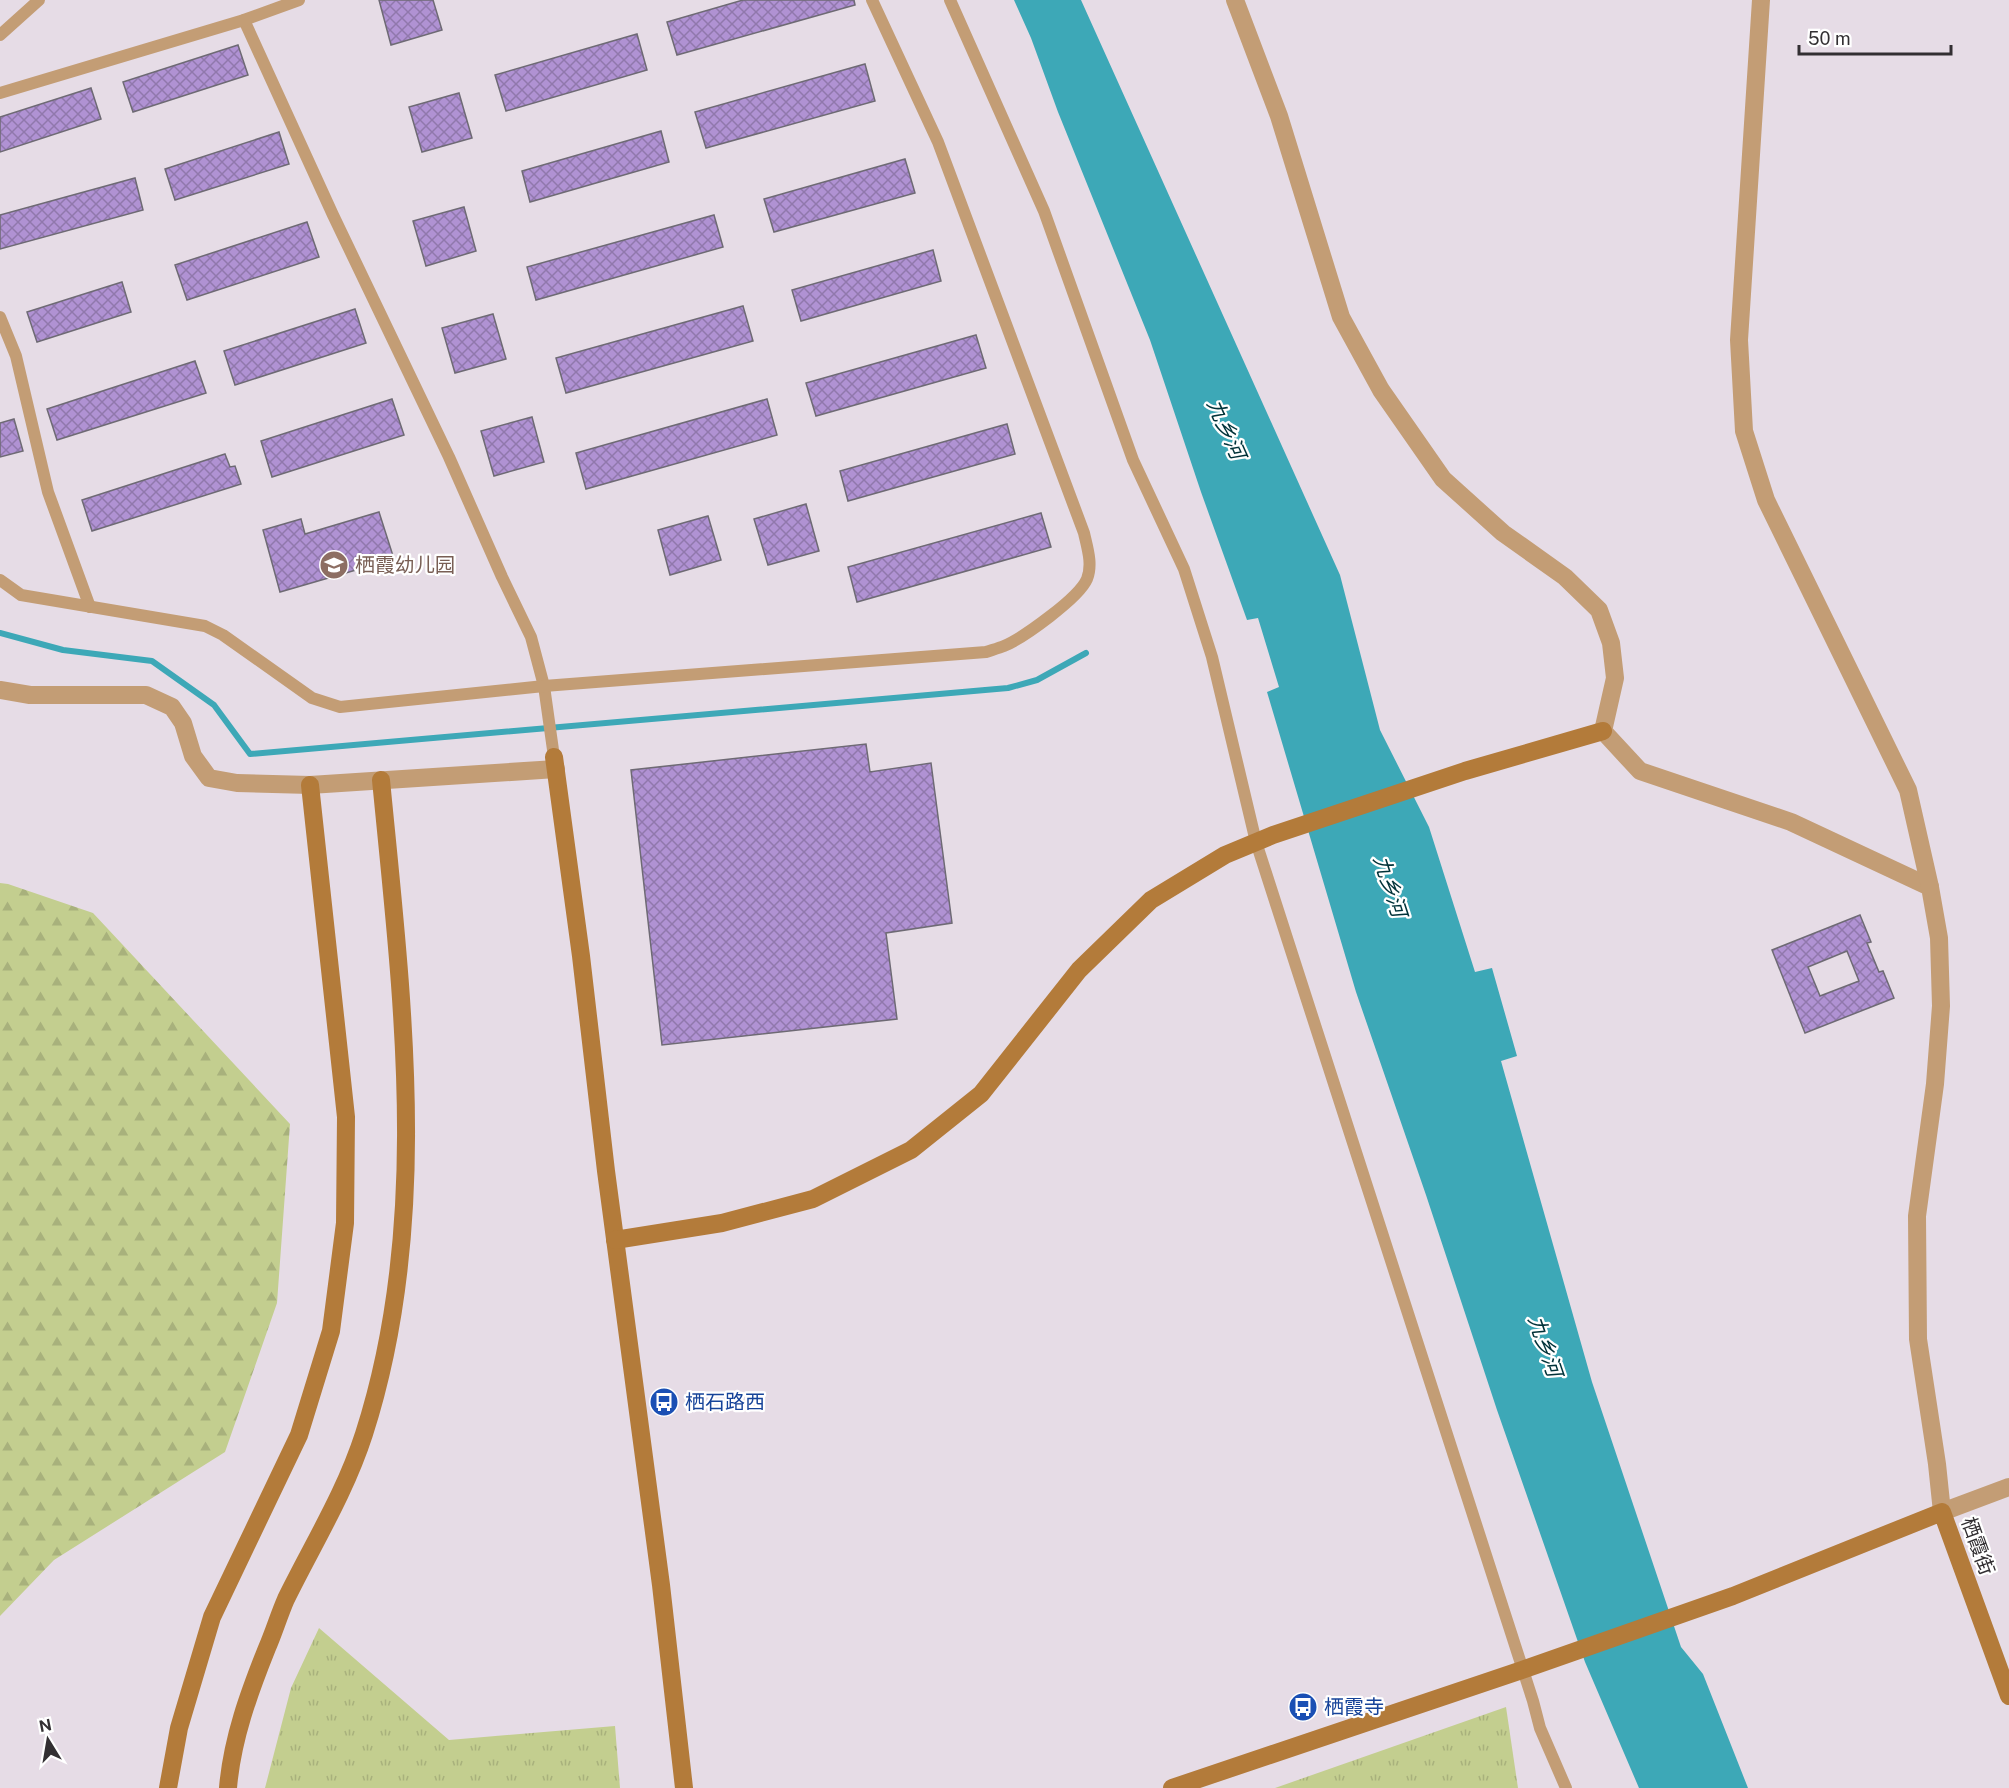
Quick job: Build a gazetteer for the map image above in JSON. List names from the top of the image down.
{
  "streets": {
    "street": ["栖霞街"]
  },
  "water": ["九乡河"],
  "places": {
    "school or university": ["栖霞幼儿园"],
    "bus stop": ["栖石路西", "栖霞寺"]
  },
  "scale_bar": "50 m",
  "north": "top"
}
